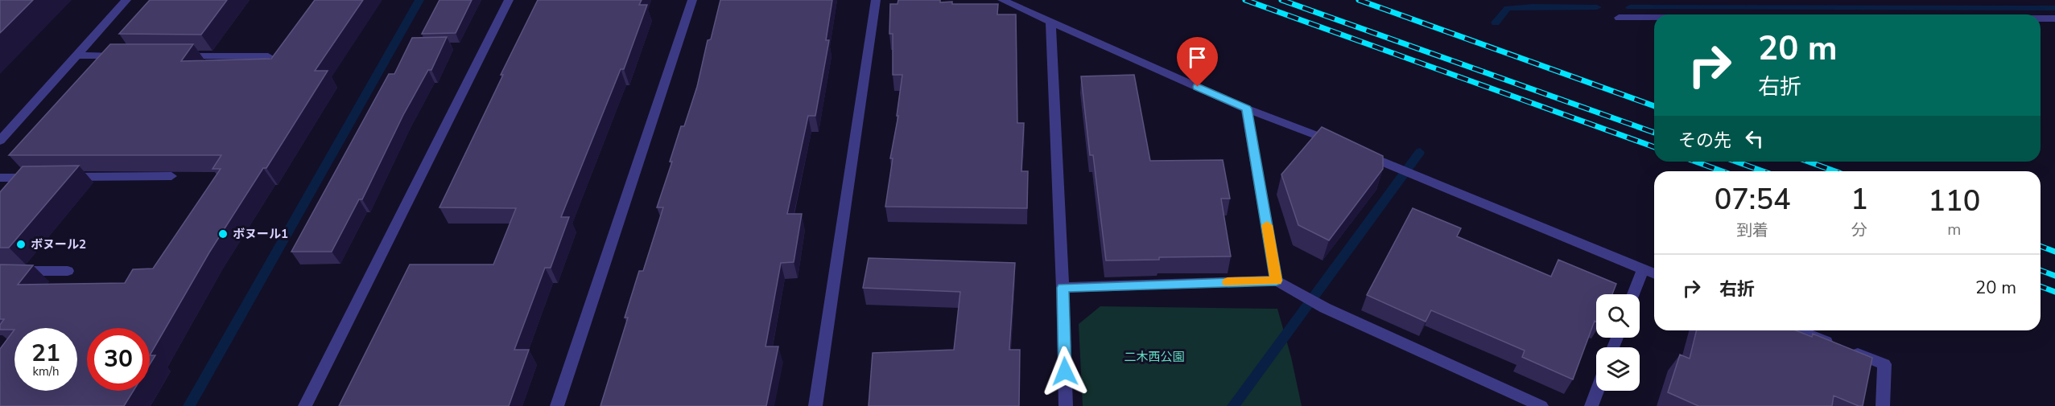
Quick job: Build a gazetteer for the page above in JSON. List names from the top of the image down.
{
  "parks": ["二木西公園"],
  "places": ["ボヌール1", "ボヌール2"],
  "page": {
    "turn": ["20 m", "右折"],
    "then": "その先",
    "eta": [
      "07:54",
      "到着",
      "1",
      "分",
      "110",
      "m"
    ],
    "list": [
      {
        "name": "右折",
        "value": "20 m"
      }
    ],
    "speed": "21 km/h",
    "limit": "30"
  }
}
